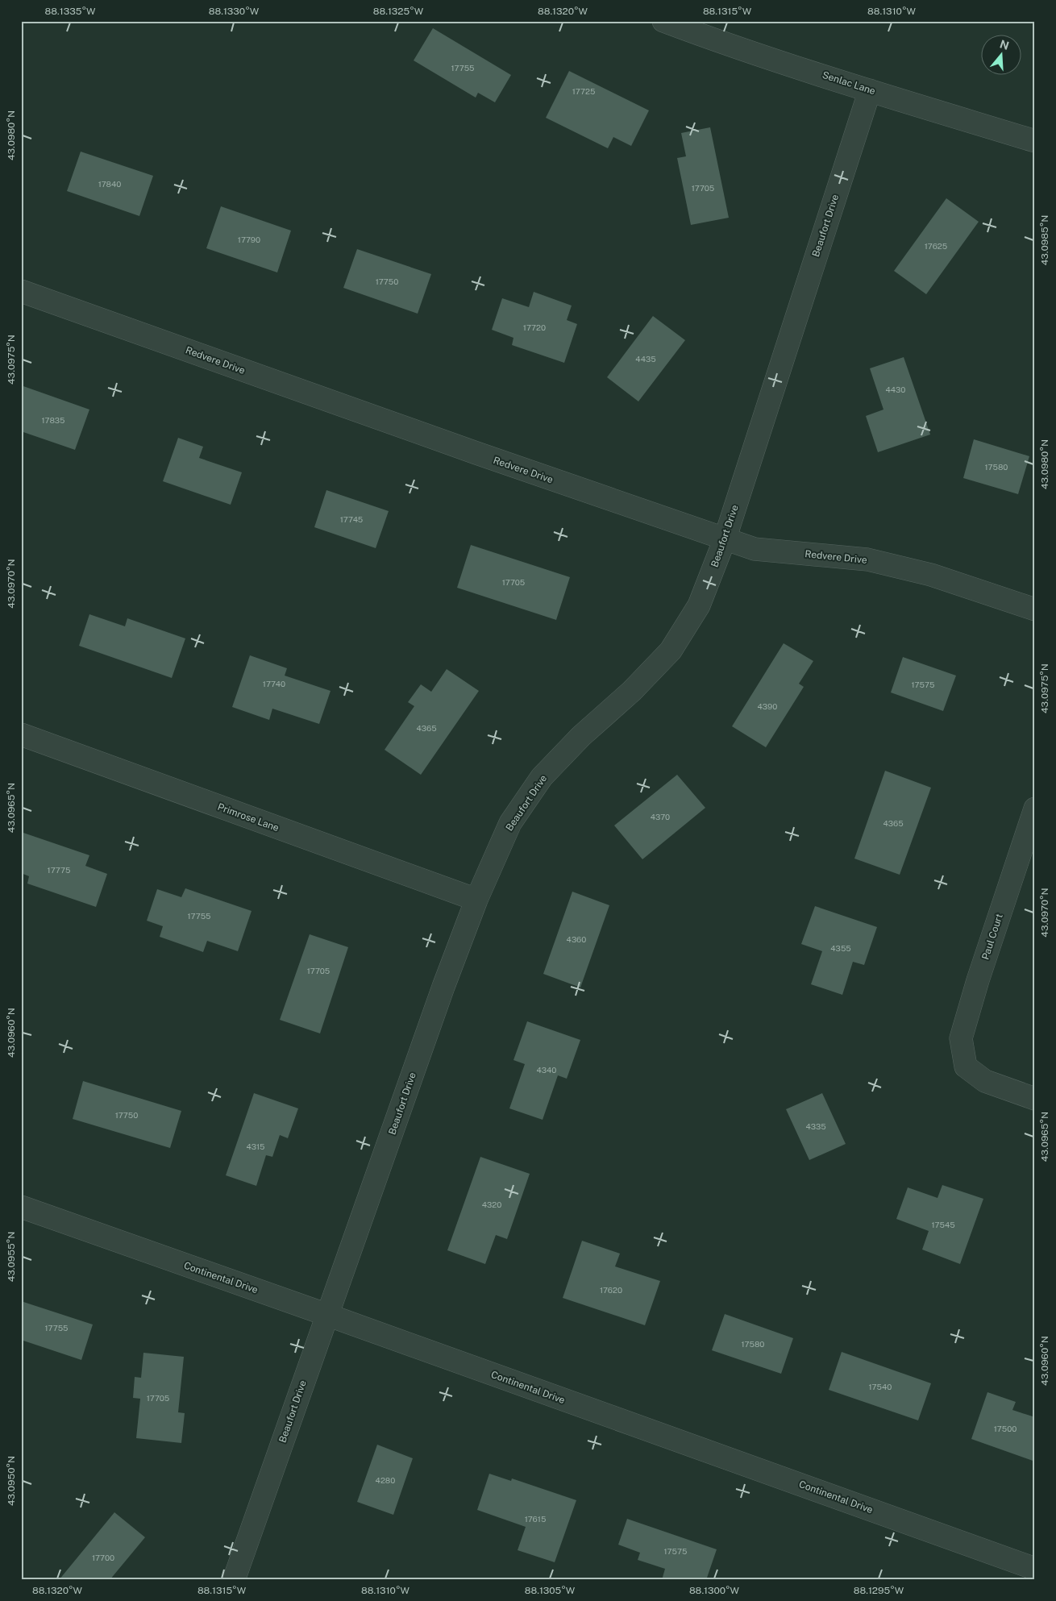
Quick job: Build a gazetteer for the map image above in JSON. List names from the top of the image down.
{
  "streets": {
    "street": [
      "Senlac Lane",
      "Beaufort Drive",
      "Redvere Drive",
      "Primrose Lane",
      "Paul Court",
      "Continental Drive"
    ]
  },
  "crossings": [
    ["Senlac Lane", "Beaufort Drive"],
    ["Beaufort Drive", "Redvere Drive"],
    ["Beaufort Drive", "Primrose Lane"],
    ["Beaufort Drive", "Continental Drive"]
  ],
  "house_numbers": [
    "17755",
    "17725",
    "17840",
    "17705",
    "17790",
    "17625",
    "17750",
    "17720",
    "4435",
    "4430",
    "17835",
    "17580",
    "17745",
    "17705",
    "17740",
    "17575",
    "4390",
    "4365",
    "4370",
    "4365",
    "17775",
    "17755",
    "4360",
    "4355",
    "17705",
    "4340",
    "17750",
    "4335",
    "4315",
    "4320",
    "17545",
    "17620",
    "17755",
    "17580",
    "17540",
    "17705",
    "17500",
    "4280",
    "17615",
    "17575",
    "17700"
  ],
  "north": "top",
  "coordinates": [
    "88.1335°W",
    "88.1330°W",
    "88.1325°W",
    "88.1320°W",
    "88.1315°W",
    "88.1310°W",
    "43.0980°N",
    "43.0985°N",
    "43.0975°N",
    "43.0970°N",
    "43.0965°N",
    "43.0960°N",
    "43.0955°N",
    "43.0950°N",
    "88.1305°W",
    "88.1300°W",
    "88.1295°W"
  ]
}
